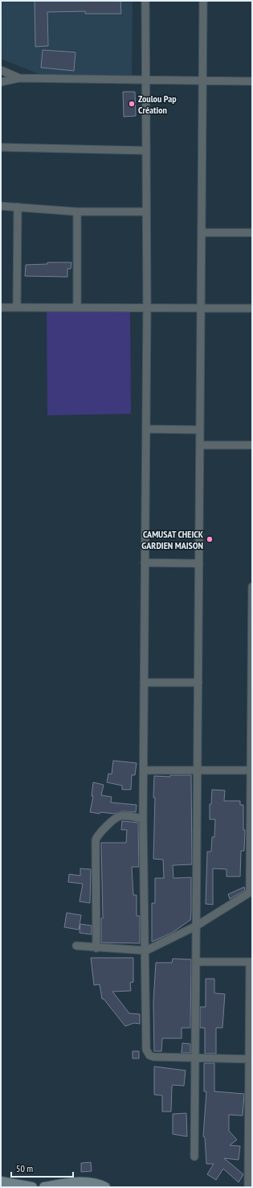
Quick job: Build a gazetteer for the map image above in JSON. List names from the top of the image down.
{
  "places": ["Zoulou Pap Création", "CAMUSAT CHEICK GARDIEN MAISON"],
  "scale_bar": "50 m"
}
